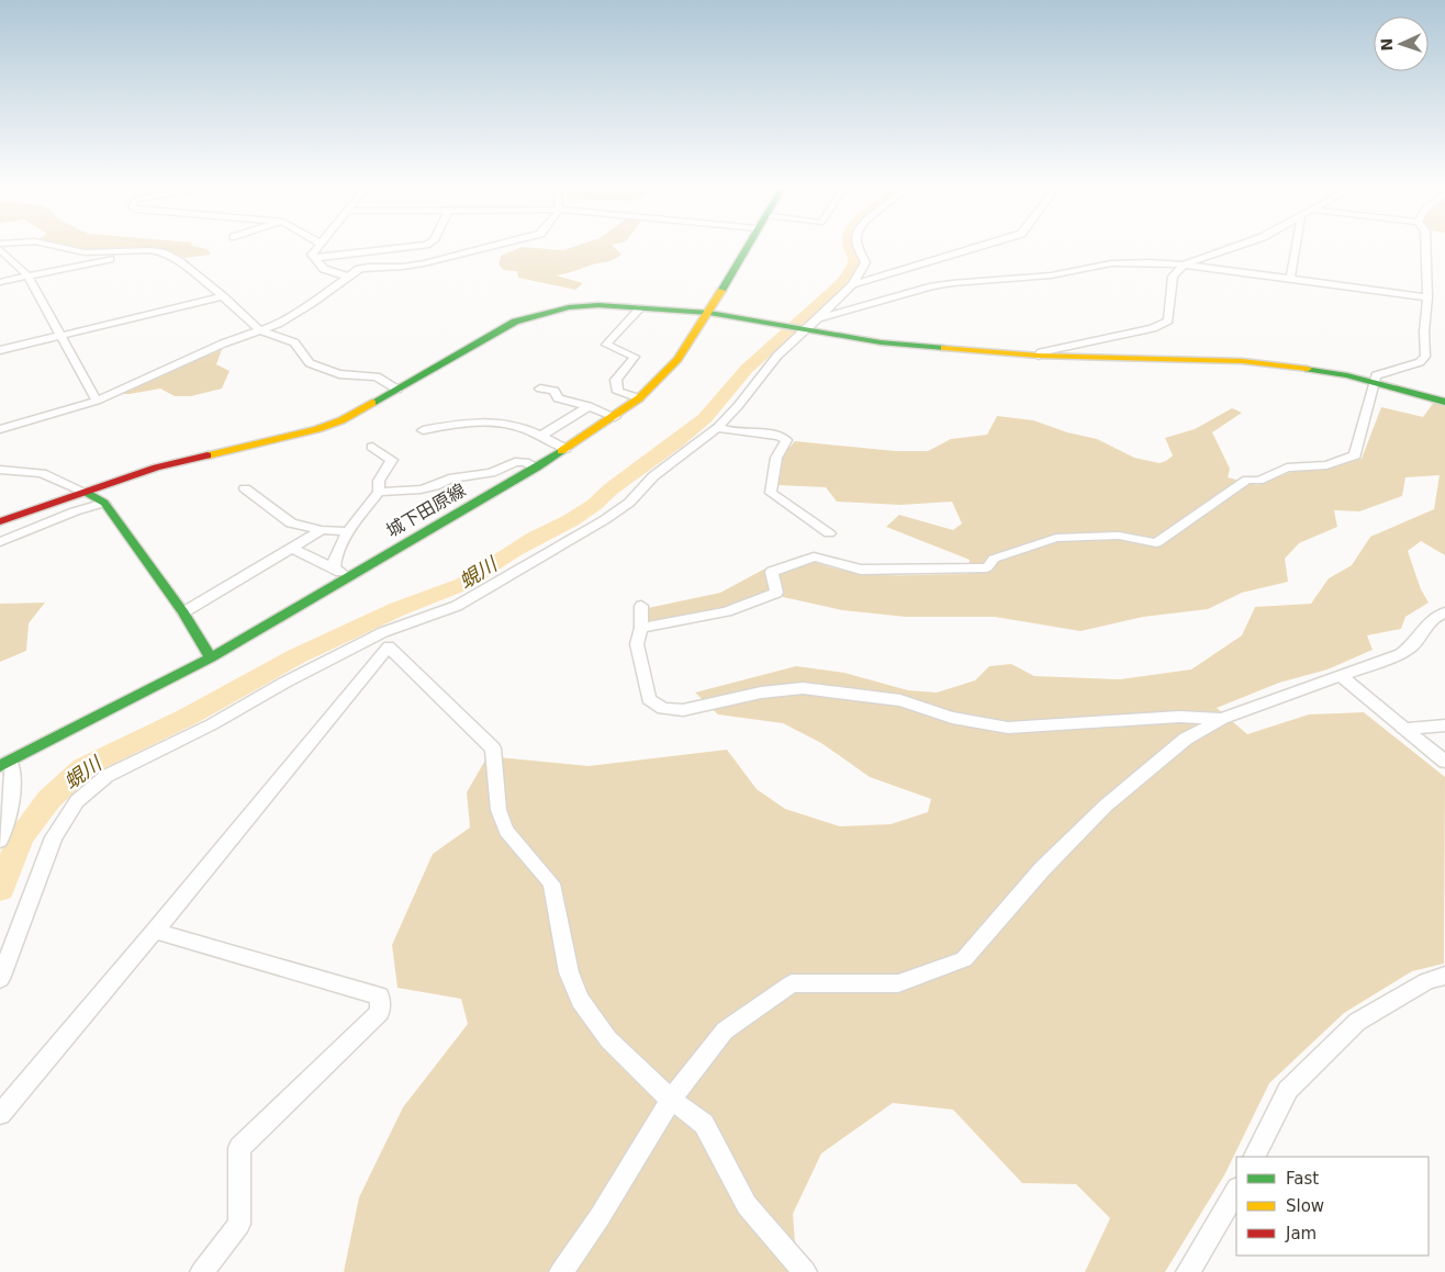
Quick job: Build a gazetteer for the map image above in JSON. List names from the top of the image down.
{
  "streets": {
    "street": ["城下田原線"]
  },
  "water": ["蜆川"],
  "legend": ["Fast", "Slow", "Jam"],
  "north": "left"
}
